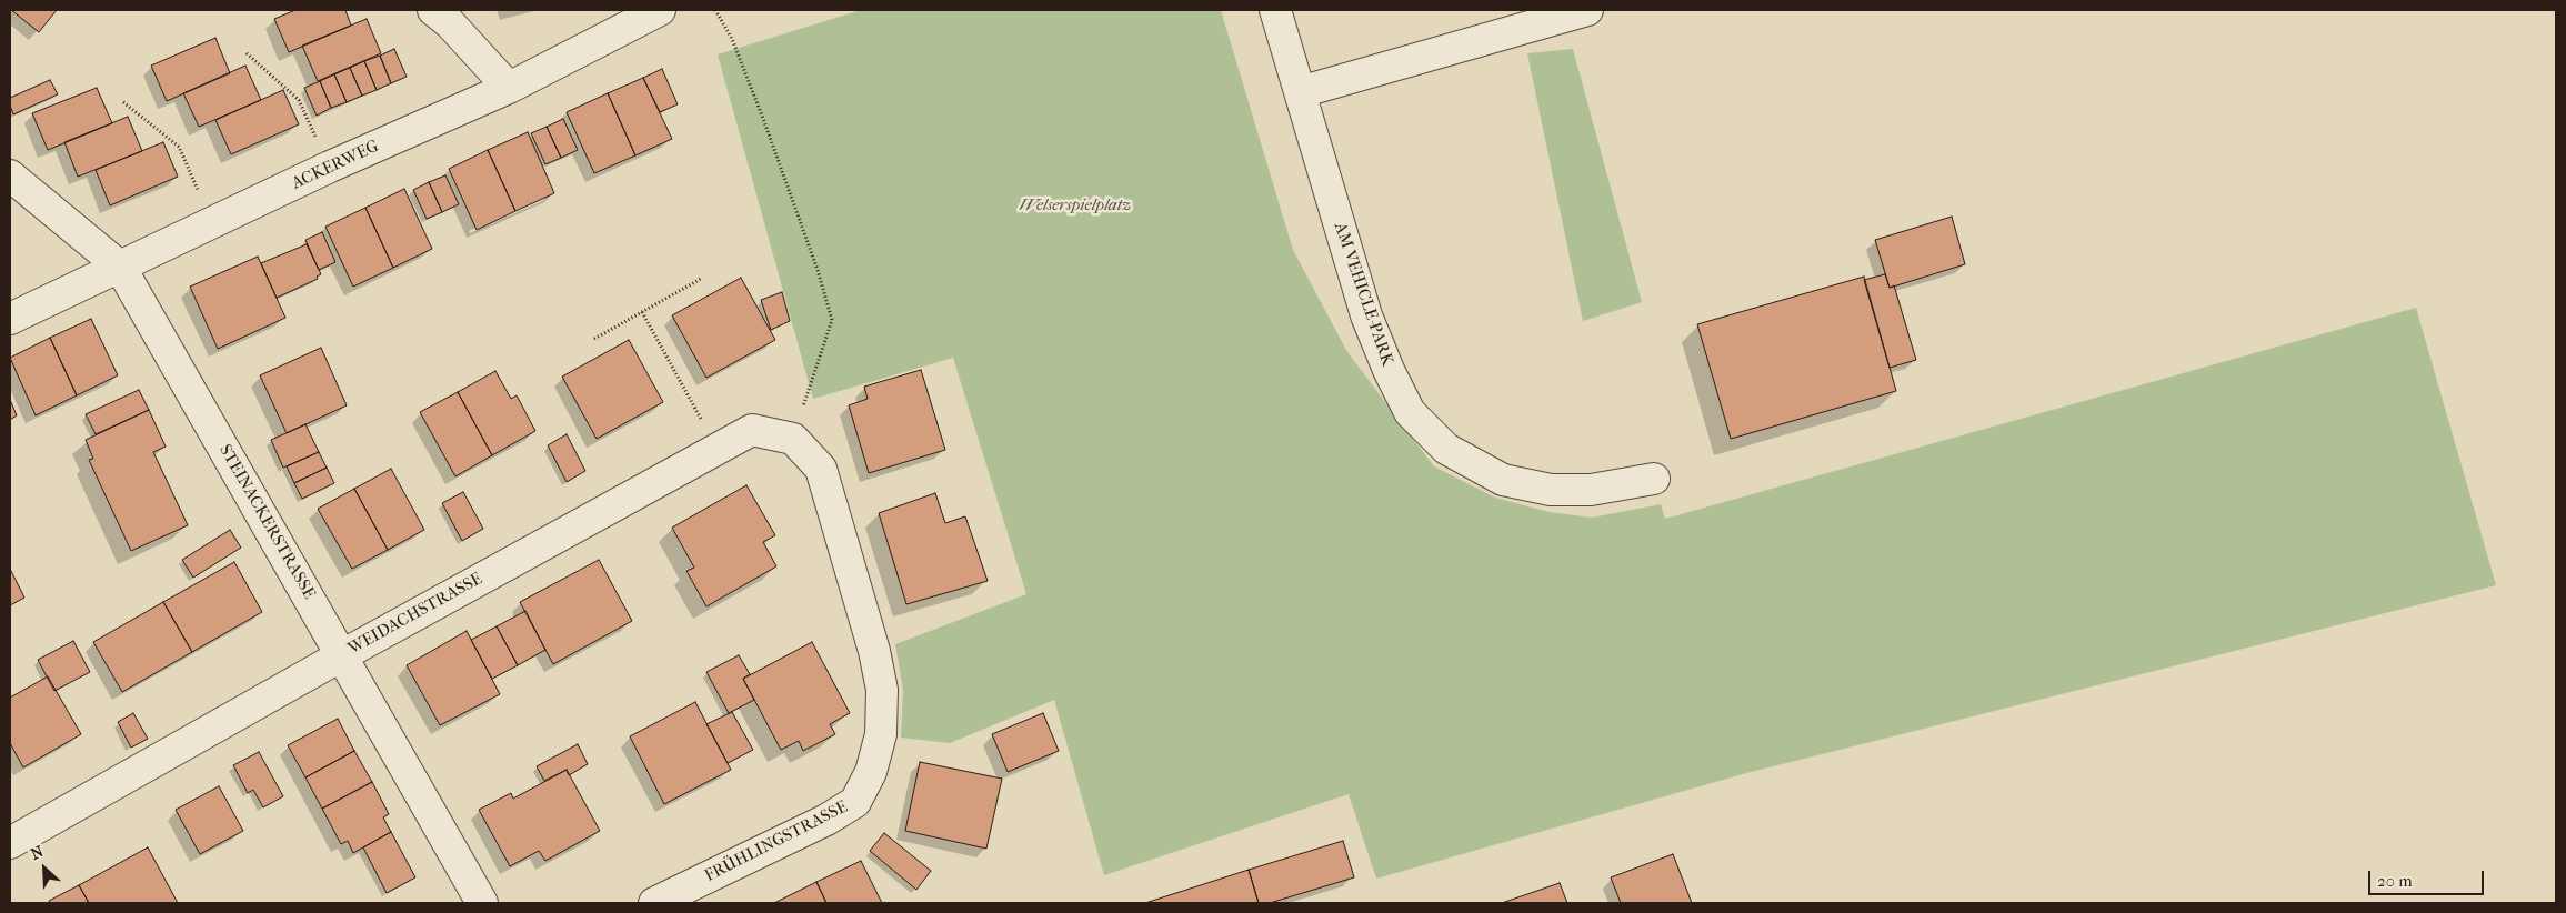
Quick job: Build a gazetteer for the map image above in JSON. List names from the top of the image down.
{
  "streets": {
    "street": [
      "ACKERWEG",
      "AM VEHICLE-PARK",
      "STEINACKERSTRASSE",
      "WEIDACHSTRASSE",
      "FRÜHLINGSTRASSE"
    ]
  },
  "crossings": [
    ["ACKERWEG", "STEINACKERSTRASSE"],
    ["STEINACKERSTRASSE", "WEIDACHSTRASSE"],
    ["WEIDACHSTRASSE", "FRÜHLINGSTRASSE"]
  ],
  "parks": ["Welserspielplatz"],
  "scale_bar": "20 m",
  "north": "top left"
}
